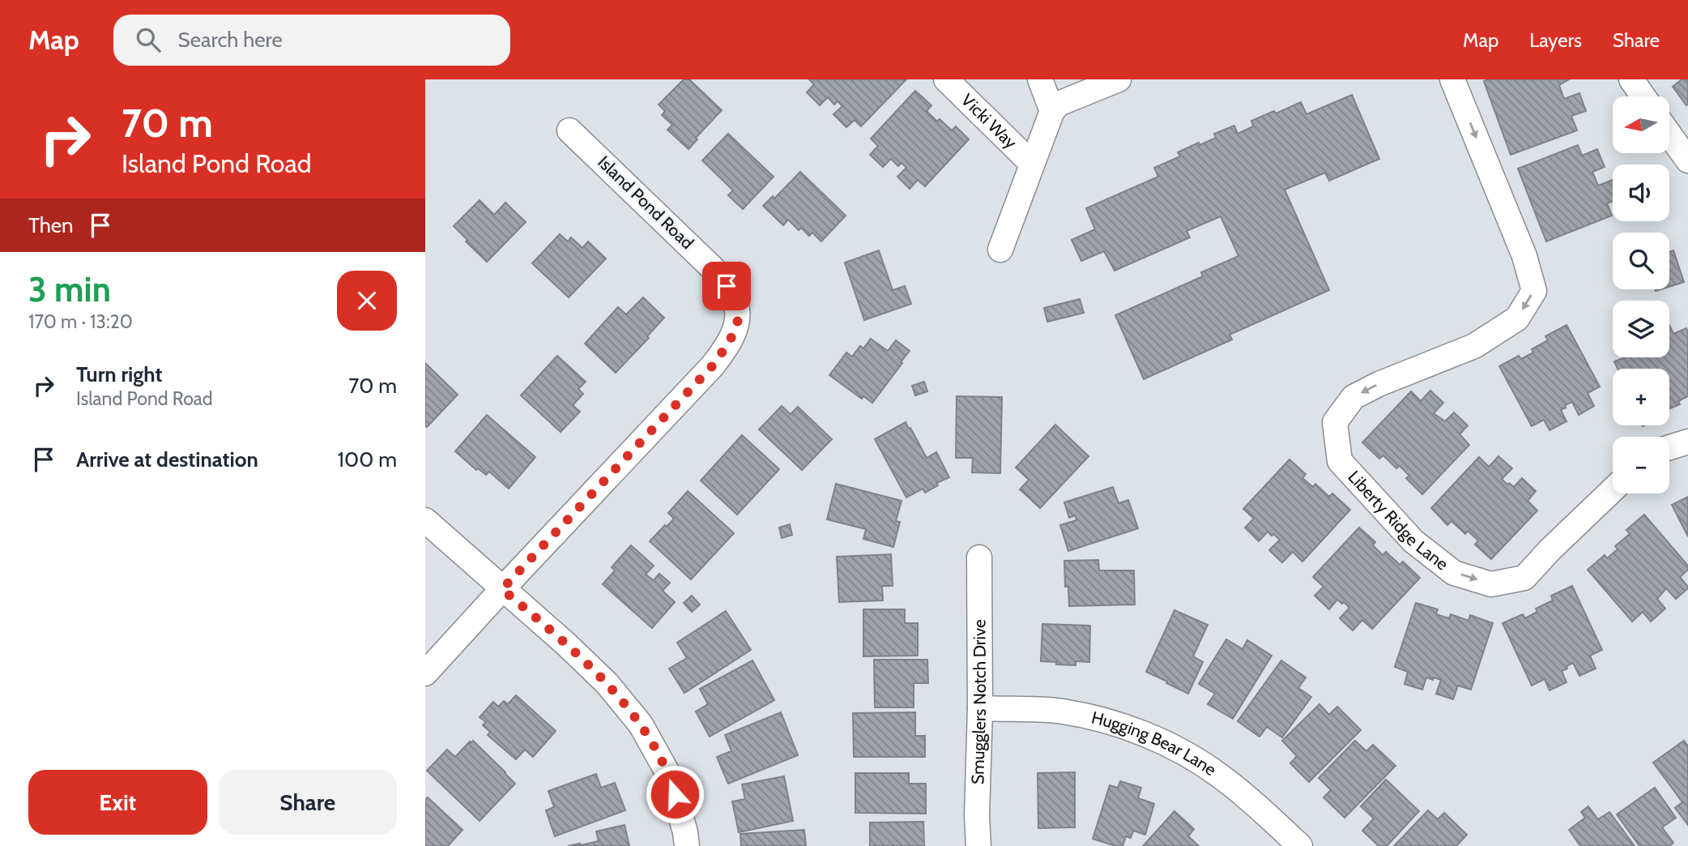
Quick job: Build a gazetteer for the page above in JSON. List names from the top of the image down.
{
  "streets": {
    "street": [
      "Vicki Way",
      "Island Pond Road",
      "Liberty Ridge Lane",
      "Smugglers Notch Drive",
      "Hugging Bear Lane"
    ]
  },
  "crossings": [
    ["Smugglers Notch Drive", "Hugging Bear Lane"]
  ],
  "north": "left",
  "page": {
    "header": "Map",
    "search": "Search here",
    "nav": ["Map", "Layers", "Share"],
    "turn": ["70 m", "Island Pond Road"],
    "map_buttons": ["+", "−"],
    "then": "Then",
    "heading": ["3 min", "170 m · 13:20"],
    "list": [
      {
        "name": "Turn right",
        "note": "Island Pond Road",
        "value": "70 m"
      },
      {
        "name": "Arrive at destination",
        "value": "100 m"
      }
    ],
    "buttons": ["Exit", "Share"]
  }
}
